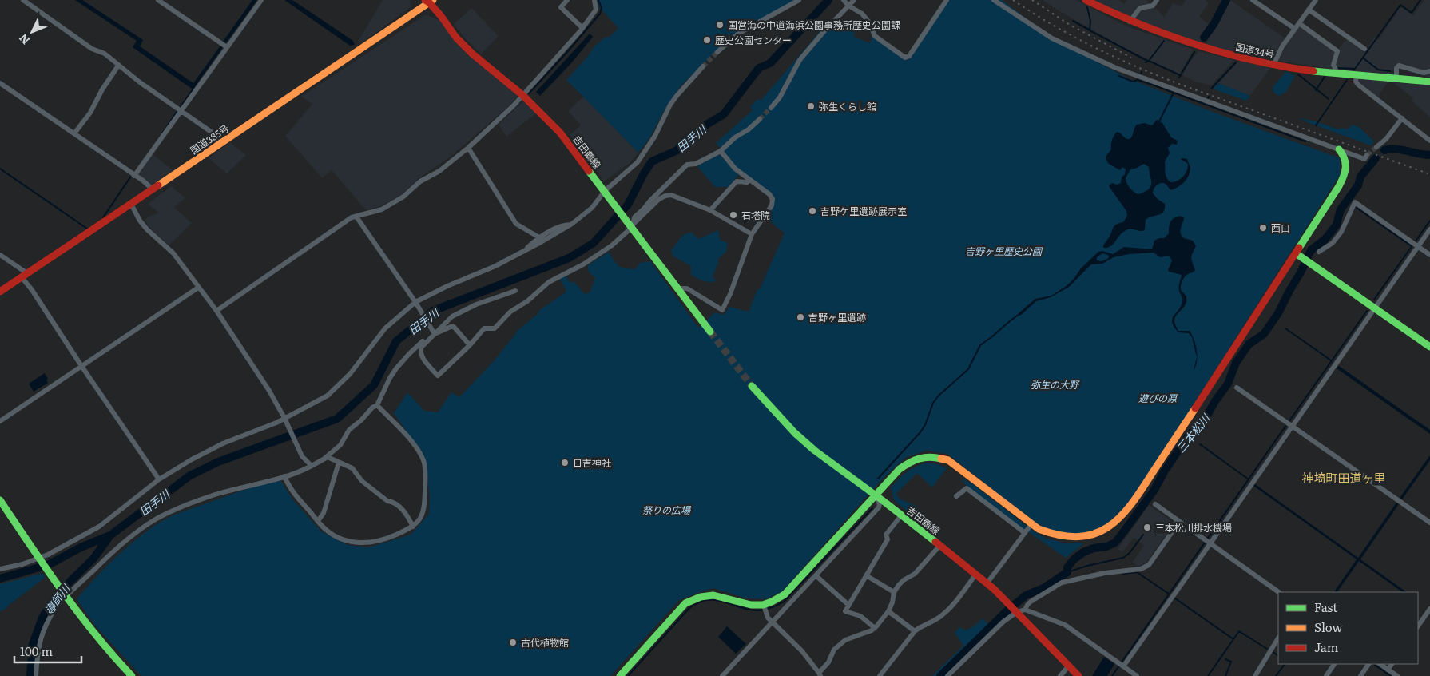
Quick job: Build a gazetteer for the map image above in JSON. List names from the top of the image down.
{
  "streets": {
    "main road": ["国道34号", "国道385号", "吉田鶴線"]
  },
  "crossings": [
    ["国道385号", "吉田鶴線"]
  ],
  "districts": ["神埼町田道ヶ里"],
  "water": ["田手川", "三本松川", "導師川"],
  "parks": [
    "吉野ヶ里歴史公園",
    "弥生の大野",
    "遊びの原",
    "祭りの広場"
  ],
  "places": [
    "国営海の中道海浜公園事務所歴史公園課",
    "歴史公園センター",
    "弥生くらし館",
    "吉野ケ里遺跡展示室",
    "石塔院",
    "西口",
    "吉野ヶ里遺跡",
    "日吉神社",
    "三本松川排水機場",
    "古代植物館"
  ],
  "legend": ["Fast", "Slow", "Jam"],
  "scale_bar": "100 m",
  "north": "bottom left"
}
